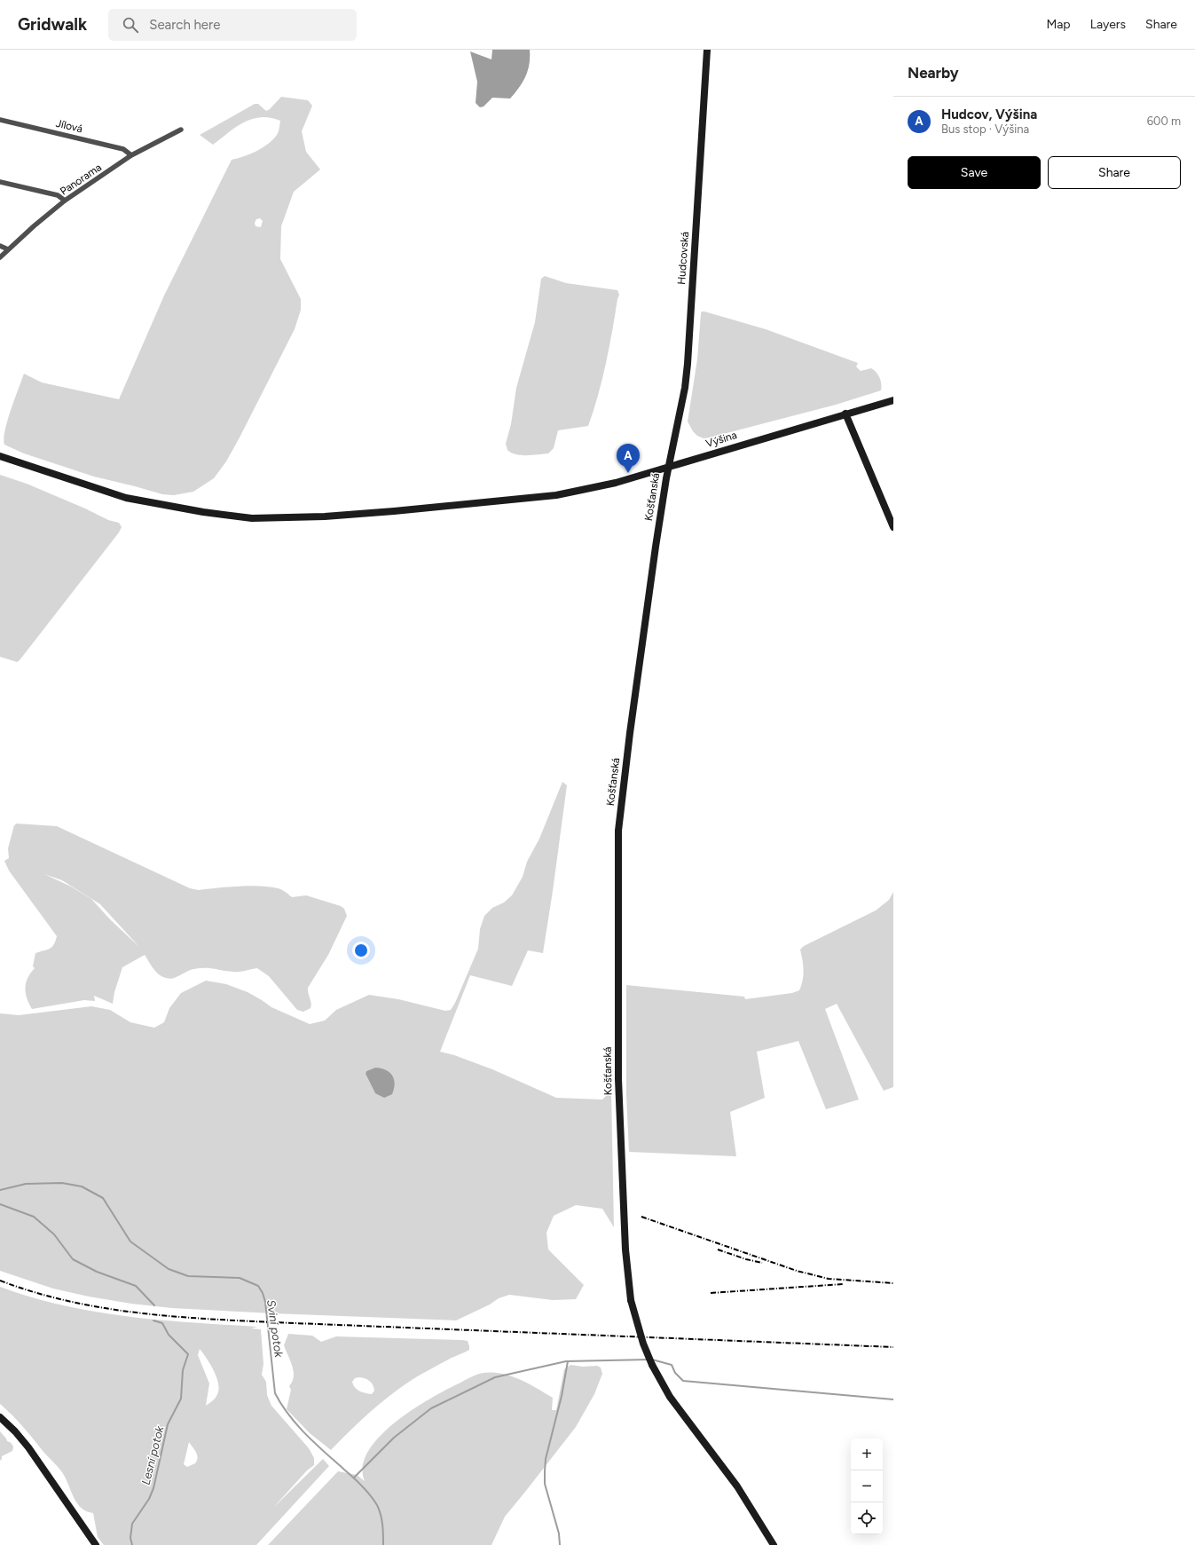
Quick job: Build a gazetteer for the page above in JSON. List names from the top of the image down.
{
  "streets": {
    "street": [
      "Jílová",
      "Panorama",
      "Hudcovská",
      "Výšina",
      "Košťanská"
    ]
  },
  "crossings": [
    ["Jílová", "Panorama"],
    ["Hudcovská", "Výšina"],
    ["Hudcovská", "Košťanská"],
    ["Výšina", "Košťanská"]
  ],
  "water": ["Sviní potok", "Lesní potok"],
  "page": {
    "header": "Gridwalk",
    "search": "Search here",
    "nav": ["Map", "Layers", "Share"],
    "heading": "Nearby",
    "list": [
      {
        "mark": "A",
        "name": "Hudcov, Výšina",
        "note": "Bus stop · Výšina",
        "value": "600 m"
      }
    ],
    "buttons": ["Save", "Share"],
    "pins": "A",
    "map_buttons": ["+", "−"]
  }
}
